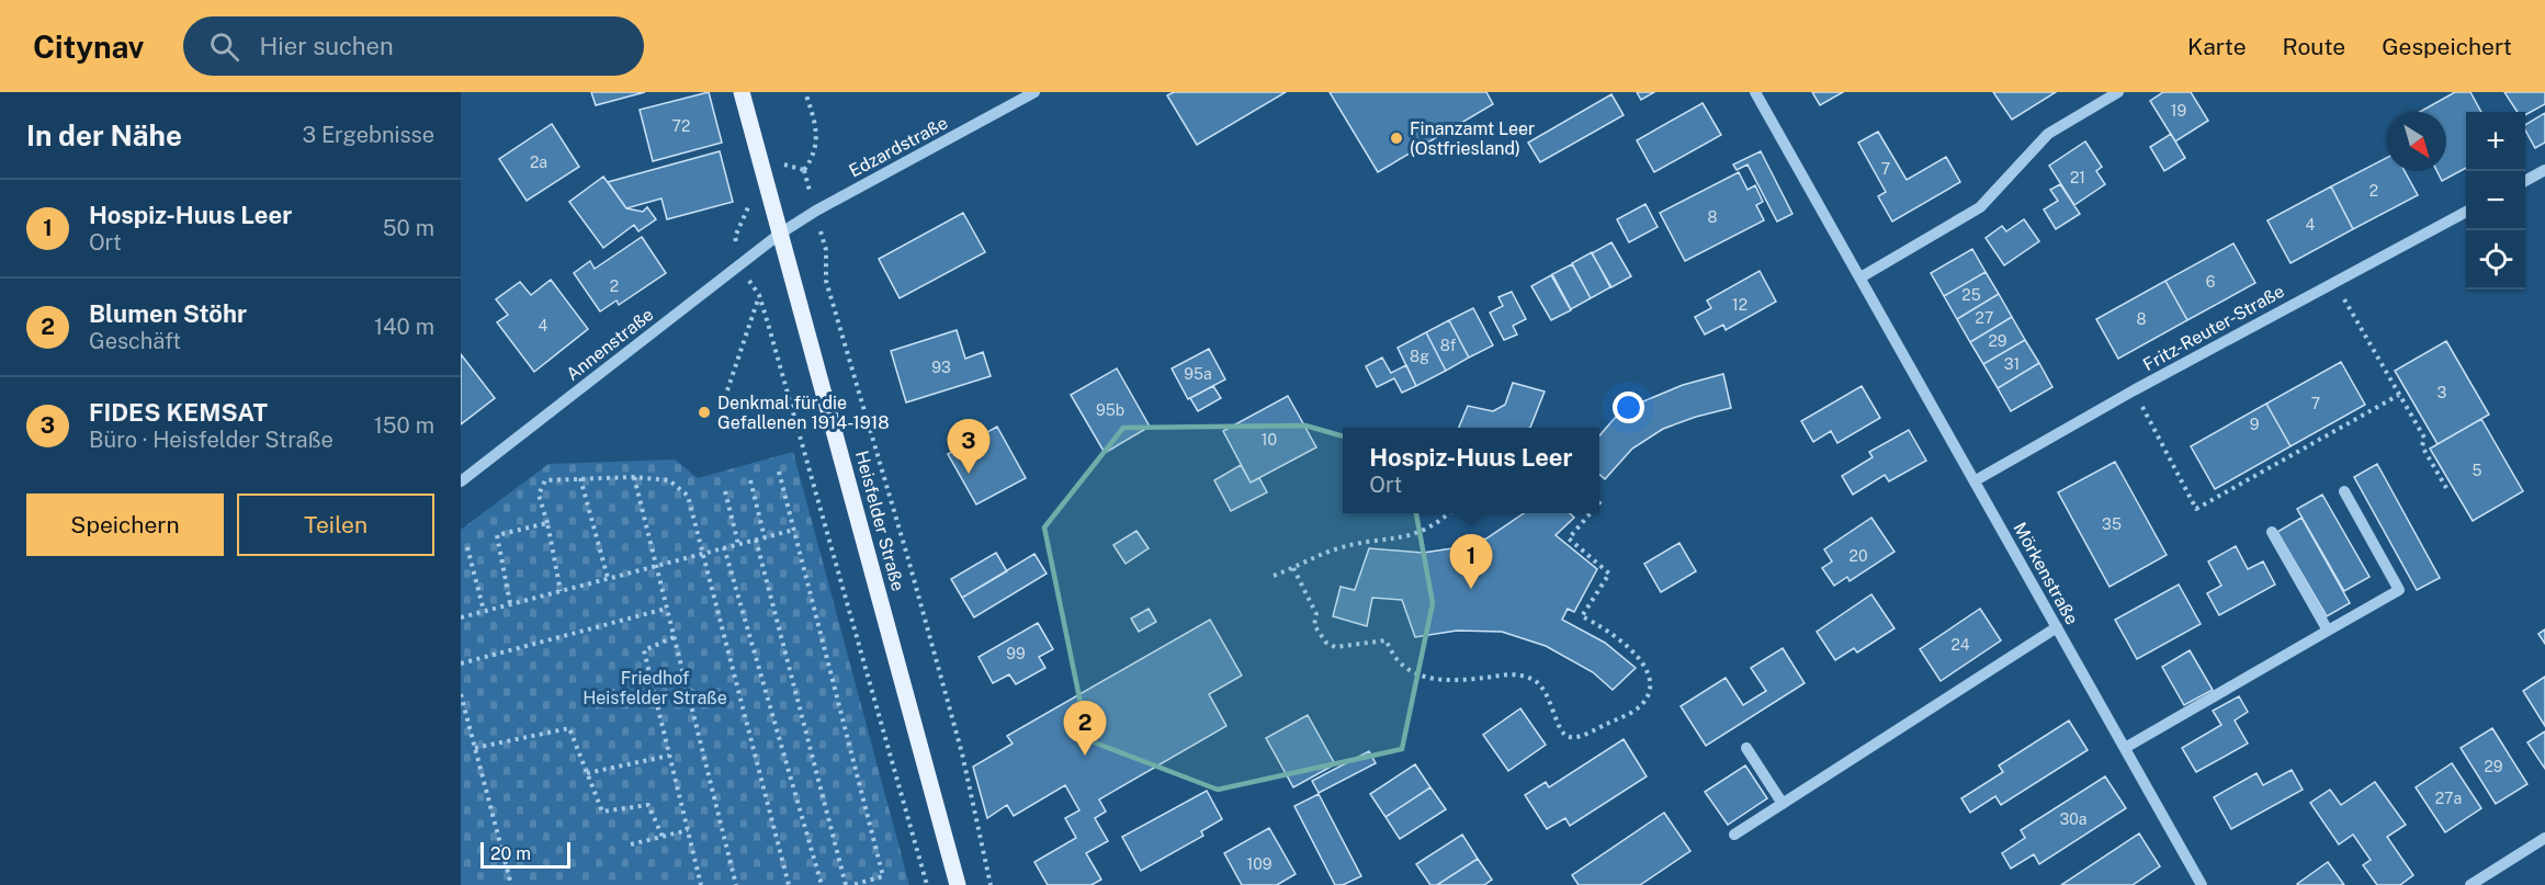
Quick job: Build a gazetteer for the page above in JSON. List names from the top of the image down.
{
  "streets": {
    "main road": ["Heisfelder Straße"],
    "street": [
      "Edzardstraße",
      "Fritz-Reuter-Straße",
      "Annenstraße",
      "Mörkenstraße"
    ]
  },
  "crossings": [
    ["Edzardstraße", "Annenstraße"],
    ["Edzardstraße", "Heisfelder Straße"],
    ["Fritz-Reuter-Straße", "Mörkenstraße"],
    ["Annenstraße", "Heisfelder Straße"]
  ],
  "parks": ["Friedhof Heisfelder Straße"],
  "places": ["Finanzamt Leer (Ostfriesland)", "Denkmal für die Gefallenen 1914-1918"],
  "house_numbers": [
    "19",
    "72",
    "2a",
    "7",
    "21",
    "2",
    "8",
    "4",
    "6",
    "2",
    "25",
    "12",
    "27",
    "8",
    "4",
    "29",
    "8f",
    "8g",
    "31",
    "93",
    "95a",
    "3",
    "7",
    "95b",
    "9",
    "10",
    "5",
    "35",
    "20",
    "24",
    "99",
    "29",
    "27a",
    "30a",
    "109"
  ],
  "scale_bar": "20 m",
  "north": "bottom right",
  "page": {
    "header": "Citynav",
    "search": "Hier suchen",
    "nav": ["Karte", "Route", "Gespeichert"],
    "heading": ["In der Nähe", "3 Ergebnisse"],
    "map_buttons": ["+", "−"],
    "list": [
      {
        "mark": "1",
        "name": "Hospiz-Huus Leer",
        "note": "Ort",
        "value": "50 m"
      },
      {
        "mark": "2",
        "name": "Blumen Stöhr",
        "note": "Geschäft",
        "value": "140 m"
      },
      {
        "mark": "3",
        "name": "FIDES KEMSAT",
        "note": "Büro · Heisfelder Straße",
        "value": "150 m"
      }
    ],
    "pins": ["3", "1", "2"],
    "popup": ["Hospiz-Huus Leer", "Ort"],
    "buttons": ["Speichern", "Teilen"],
    "scale": "20 m"
  }
}
